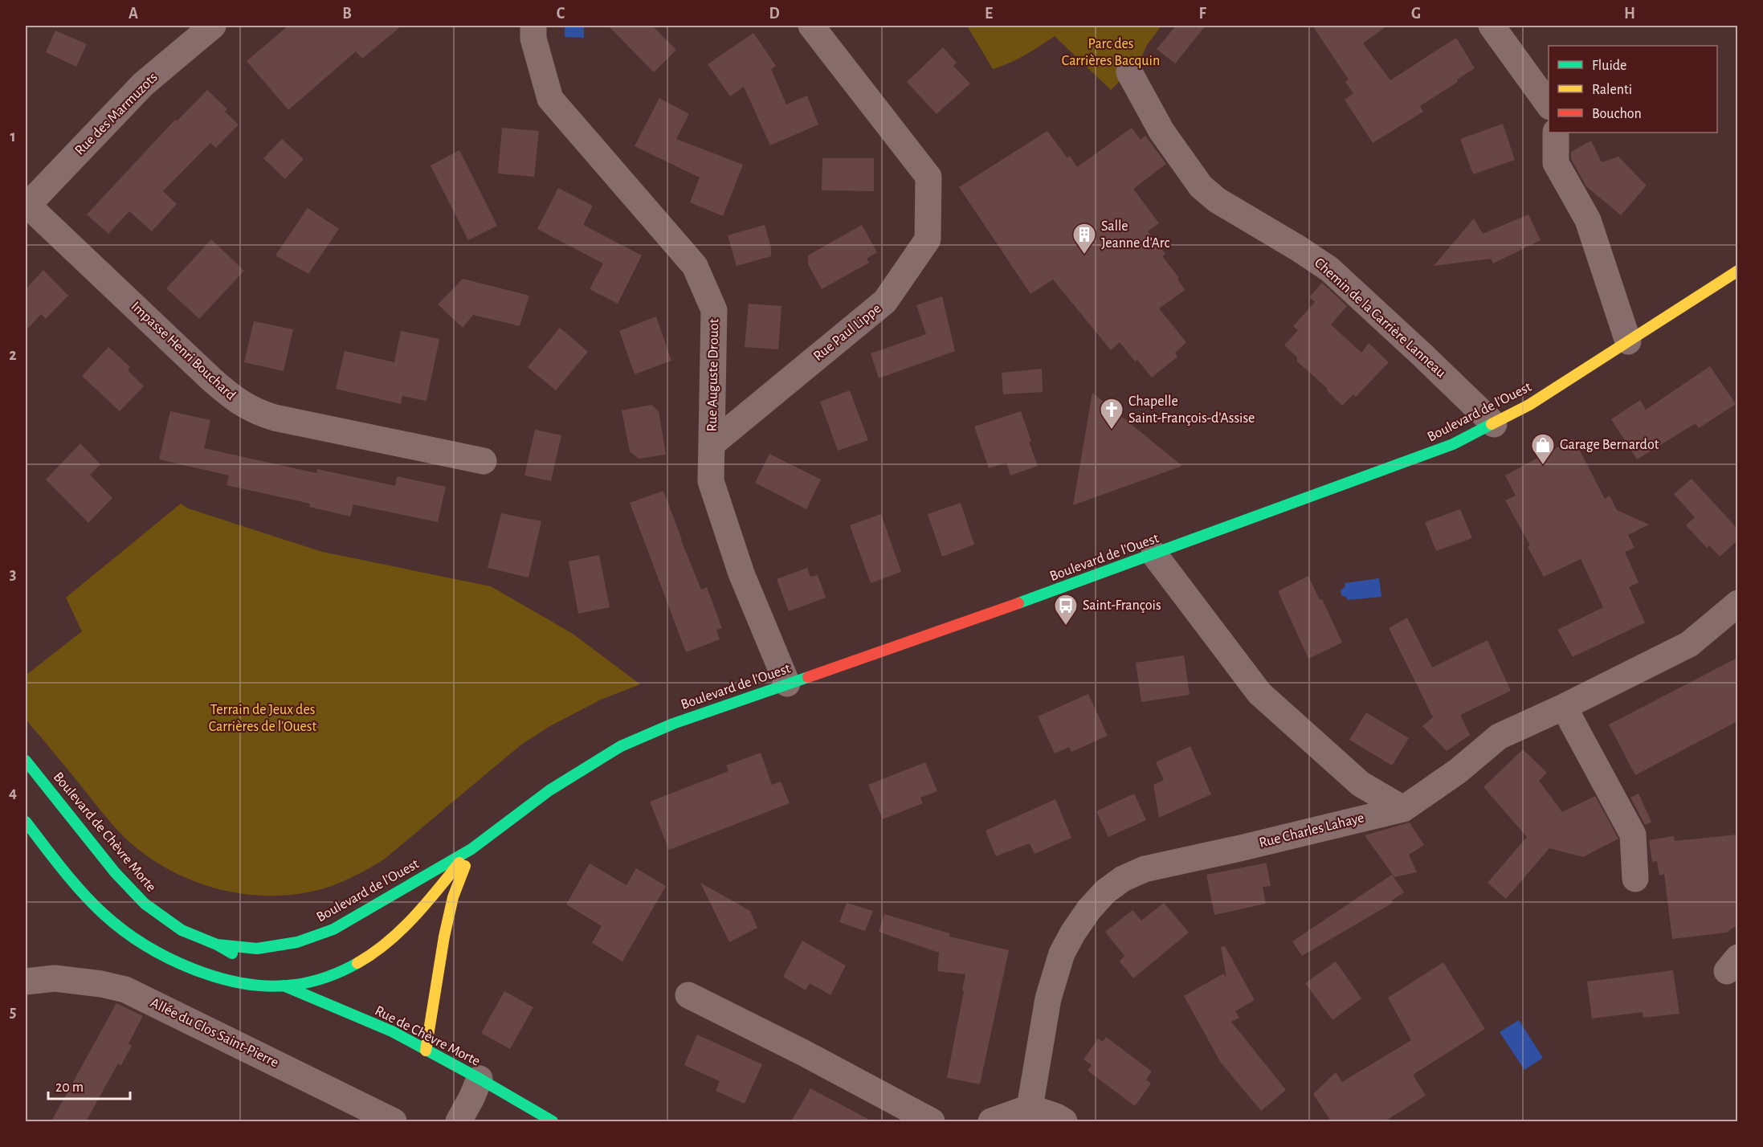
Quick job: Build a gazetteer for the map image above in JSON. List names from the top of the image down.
{
  "streets": {
    "main road": ["Boulevard de l'Ouest", "Boulevard de Chèvre Morte", "Rue de Chèvre Morte"],
    "street": [
      "Rue des Marmuzots",
      "Chemin de la Carrière Lanneau",
      "Rue Paul Lippe",
      "Impasse Henri Bouchard",
      "Rue Auguste Drouot",
      "Rue Charles Lahaye",
      "Allée du Clos Saint-Pierre"
    ]
  },
  "crossings": [
    ["Rue des Marmuzots", "Impasse Henri Bouchard"],
    ["Chemin de la Carrière Lanneau", "Boulevard de l'Ouest"],
    ["Rue Paul Lippe", "Rue Auguste Drouot"],
    ["Rue Auguste Drouot", "Boulevard de l'Ouest"],
    ["Boulevard de l'Ouest", "Boulevard de Chèvre Morte"],
    ["Boulevard de l'Ouest", "Rue de Chèvre Morte"]
  ],
  "parks": ["Parc des Carrières Bacquin", "Terrain de Jeux des Carrières de l'Ouest"],
  "places": {
    "building": ["Salle Jeanne d'Arc"],
    "church": ["Chapelle Saint-François-d'Assise"],
    "shop": ["Garage Bernardot"],
    "bus stop": ["Saint-François"]
  },
  "legend": ["Fluide", "Ralenti", "Bouchon"],
  "scale_bar": "20 m",
  "grid": {
    "columns": [
      "A",
      "B",
      "C",
      "D",
      "E",
      "F",
      "G",
      "H"
    ],
    "rows": [
      "1",
      "2",
      "3",
      "4",
      "5"
    ]
  }
}
